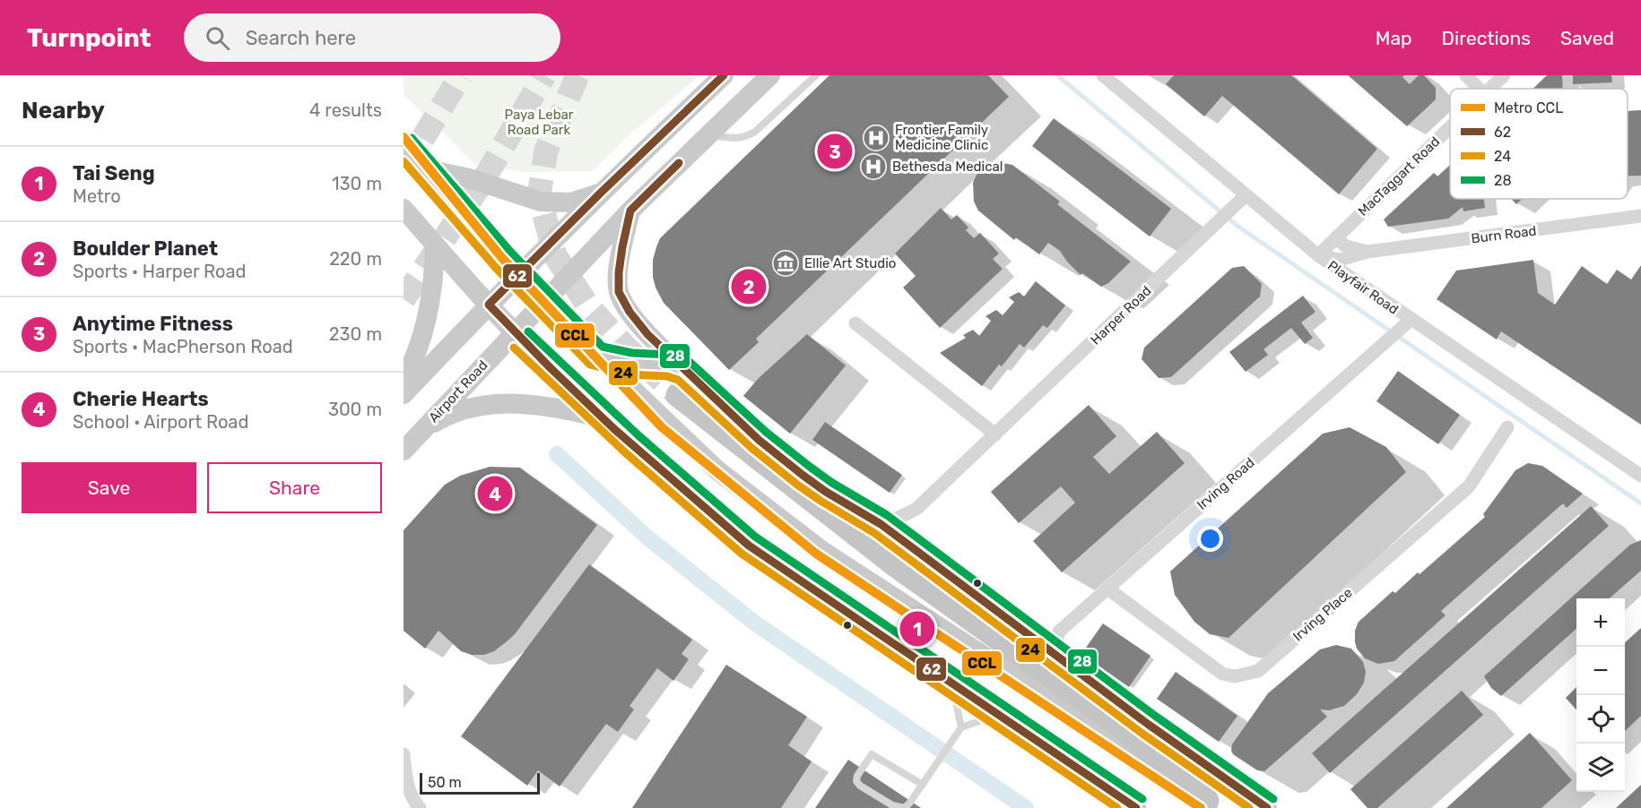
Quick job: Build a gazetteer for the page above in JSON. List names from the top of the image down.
{
  "streets": {
    "main road": ["Airport Road"],
    "street": [
      "MacTaggart Road",
      "Burn Road",
      "Playfair Road",
      "Harper Road",
      "Irving Road",
      "Irving Place"
    ]
  },
  "crossings": [
    ["MacTaggart Road", "Burn Road"],
    ["MacTaggart Road", "Playfair Road"],
    ["Burn Road", "Playfair Road"],
    ["Playfair Road", "Harper Road"],
    ["Playfair Road", "Irving Road"],
    ["Irving Road", "Irving Place"]
  ],
  "parks": ["Paya Lebar Road Park"],
  "places": {
    "hospital": ["Frontier Family Medicine Clinic", "Bethesda Medical"],
    "museum": ["Ellie Art Studio"]
  },
  "lines": [
    "transit line 62",
    "metro line CCL",
    "transit line 28",
    "transit line 24"
  ],
  "legend": [
    "Metro CCL",
    "62",
    "24",
    "28"
  ],
  "scale_bar": "50 m",
  "page": {
    "header": "Turnpoint",
    "search": "Search here",
    "nav": ["Map", "Directions", "Saved"],
    "heading": ["Nearby", "4 results"],
    "pins": [
      "3",
      "2",
      "4",
      "1"
    ],
    "list": [
      {
        "mark": "1",
        "name": "Tai Seng",
        "note": "Metro",
        "value": "130 m"
      },
      {
        "mark": "2",
        "name": "Boulder Planet",
        "note": "Sports · Harper Road",
        "value": "220 m"
      },
      {
        "mark": "3",
        "name": "Anytime Fitness",
        "note": "Sports · MacPherson Road",
        "value": "230 m"
      },
      {
        "mark": "4",
        "name": "Cherie Hearts",
        "note": "School · Airport Road",
        "value": "300 m"
      }
    ],
    "buttons": ["Save", "Share"],
    "map_buttons": ["+", "−"],
    "scale": "50 m"
  }
}
